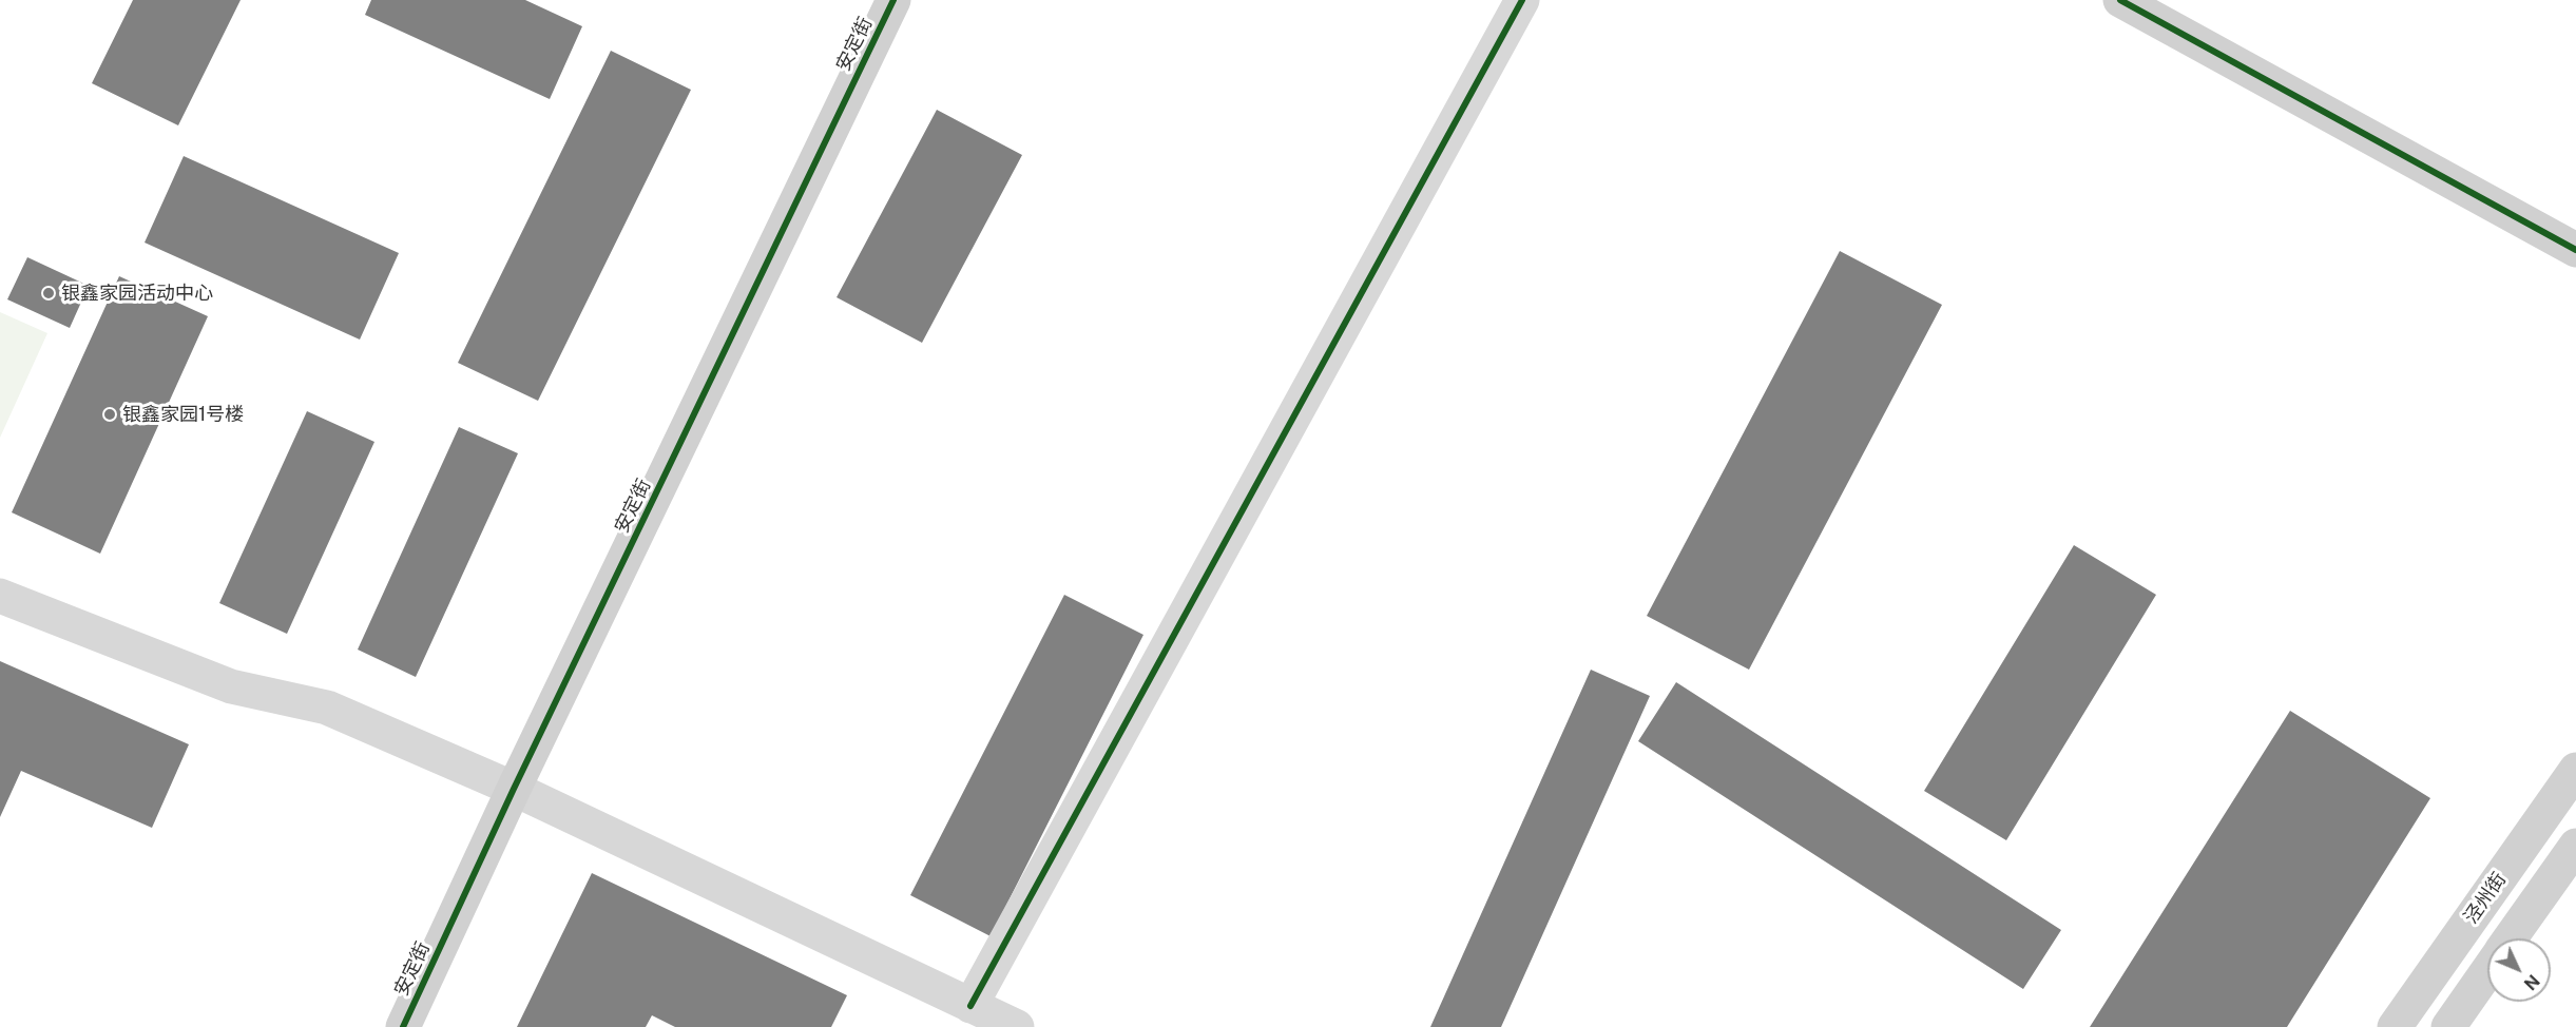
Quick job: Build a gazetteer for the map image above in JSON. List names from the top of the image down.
{
  "streets": {
    "street": ["安定街", "泾州街"]
  },
  "places": ["银鑫家园活动中心", "银鑫家园1号楼"],
  "north": "bottom right"
}
